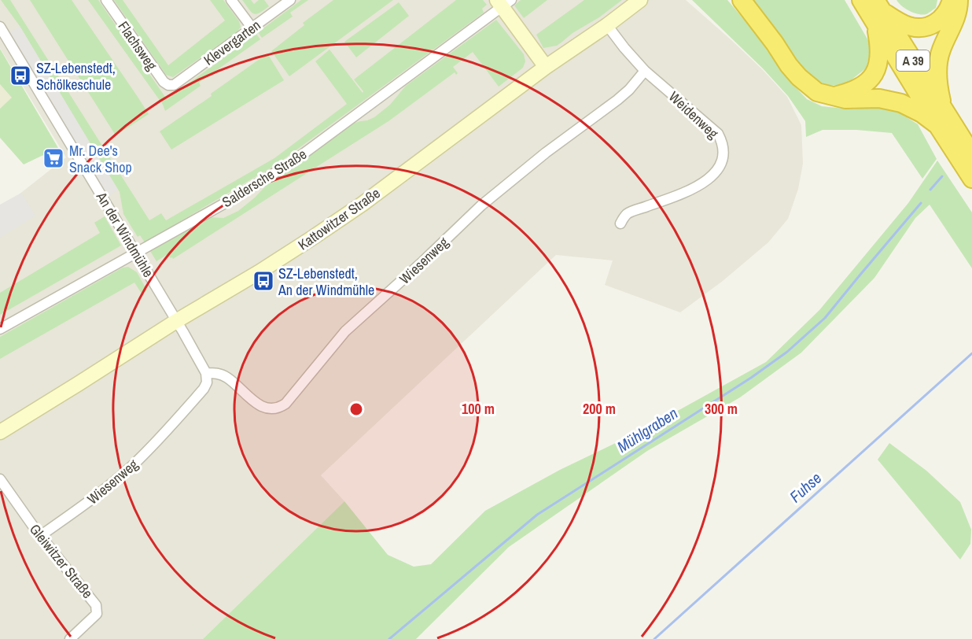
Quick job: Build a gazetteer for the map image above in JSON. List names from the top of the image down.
{
  "streets": {
    "highway": ["A 39"],
    "street": [
      "Klevergarten",
      "Flachsweg",
      "Weidenweg",
      "Saldersche Straße",
      "Kattowitzer Straße",
      "An der Windmühle",
      "Wiesenweg",
      "Gleiwitzer Straße"
    ]
  },
  "crossings": [
    ["Klevergarten", "Flachsweg"],
    ["Weidenweg", "Kattowitzer Straße"],
    ["Weidenweg", "Wiesenweg"],
    ["Saldersche Straße", "An der Windmühle"],
    ["Kattowitzer Straße", "An der Windmühle"],
    ["Wiesenweg", "Gleiwitzer Straße"]
  ],
  "water": ["Mühlgraben", "Fuhse"],
  "places": {
    "bus stop": ["SZ-Lebenstedt, Schölkeschule", "SZ-Lebenstedt, An der Windmühle"],
    "supermarket": ["Mr. Dee's Snack Shop"]
  },
  "rings": ["100 m", "200 m", "300 m"]
}
